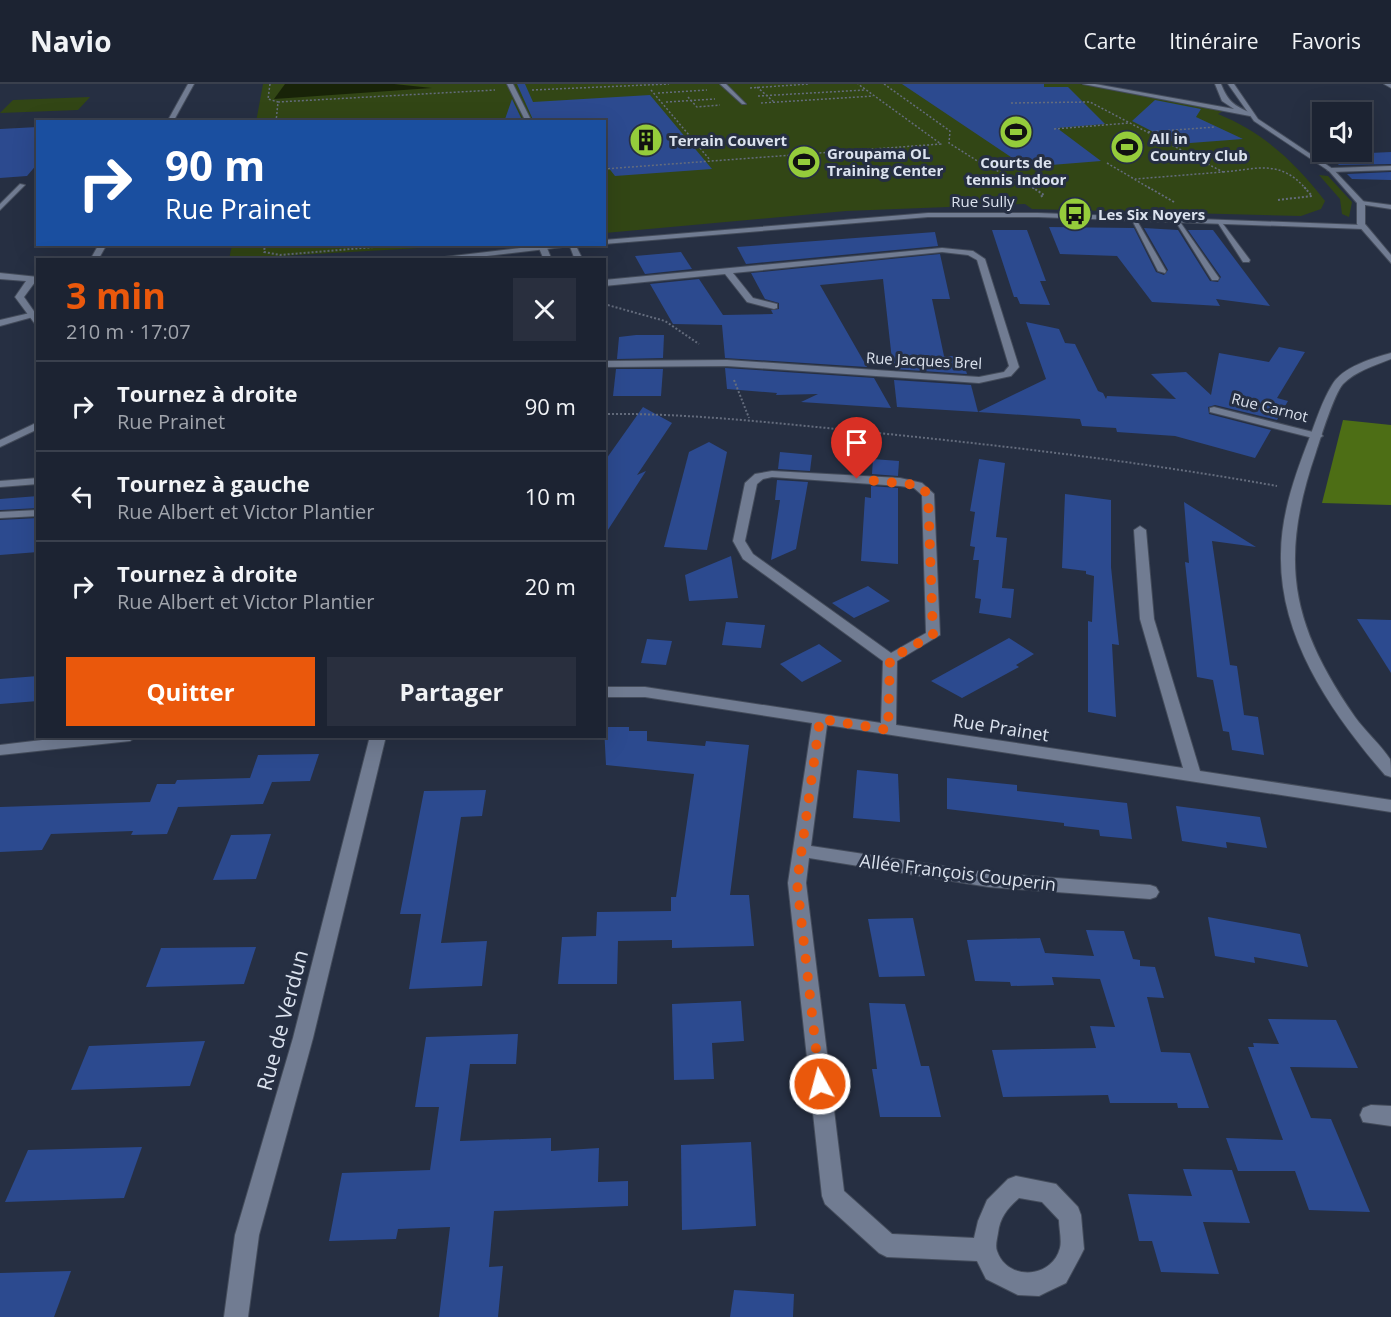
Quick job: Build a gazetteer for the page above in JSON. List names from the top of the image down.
{
  "streets": {
    "street": [
      "Rue Sully",
      "Rue Jacques Brel",
      "Rue Carnot",
      "Rue Prainet",
      "Allée François Couperin",
      "Rue de Verdun"
    ]
  },
  "places": {
    "sports": ["Courts de tennis Indoor", "All in Country Club", "Groupama OL Training Center"],
    "building": ["Terrain Couvert"],
    "bus stop": ["Les Six Noyers"]
  },
  "page": {
    "header": "Navio",
    "nav": ["Carte", "Itinéraire", "Favoris"],
    "turn": ["90 m", "Rue Prainet"],
    "heading": ["3 min", "210 m · 17:07"],
    "list": [
      {
        "name": "Tournez à droite",
        "note": "Rue Prainet",
        "value": "90 m"
      },
      {
        "name": "Tournez à gauche",
        "note": "Rue Albert et Victor Plantier",
        "value": "10 m"
      },
      {
        "name": "Tournez à droite",
        "note": "Rue Albert et Victor Plantier",
        "value": "20 m"
      }
    ],
    "buttons": ["Quitter", "Partager"]
  }
}
